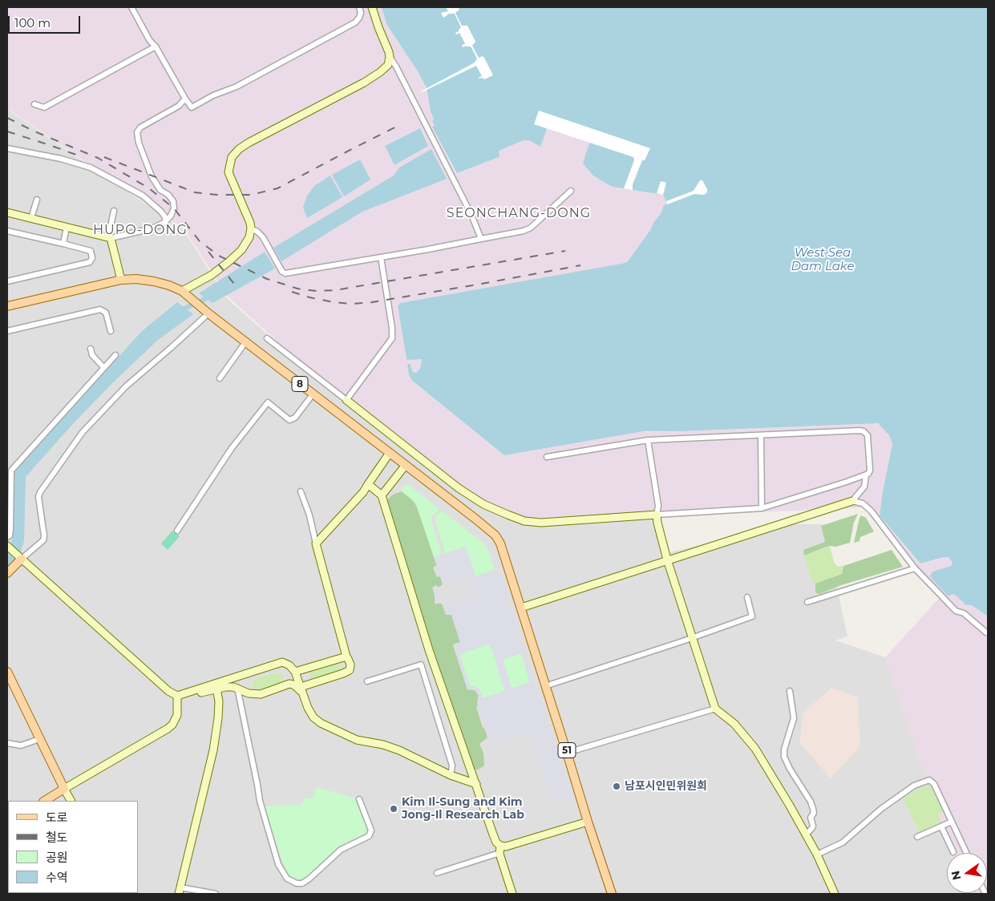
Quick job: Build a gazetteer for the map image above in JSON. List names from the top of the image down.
{
  "streets": {
    "main road": ["8", "51"]
  },
  "crossings": [
    ["8", "51"]
  ],
  "districts": ["SEONCHANG-DONG", "HUPO-DONG"],
  "water": ["West Sea Dam Lake"],
  "places": ["남포시인민위원회", "Kim Il-Sung and Kim Jong-Il Research Lab"],
  "legend": [
    "도로",
    "철도",
    "공원",
    "수역"
  ],
  "scale_bar": "100 m",
  "north": "left"
}
